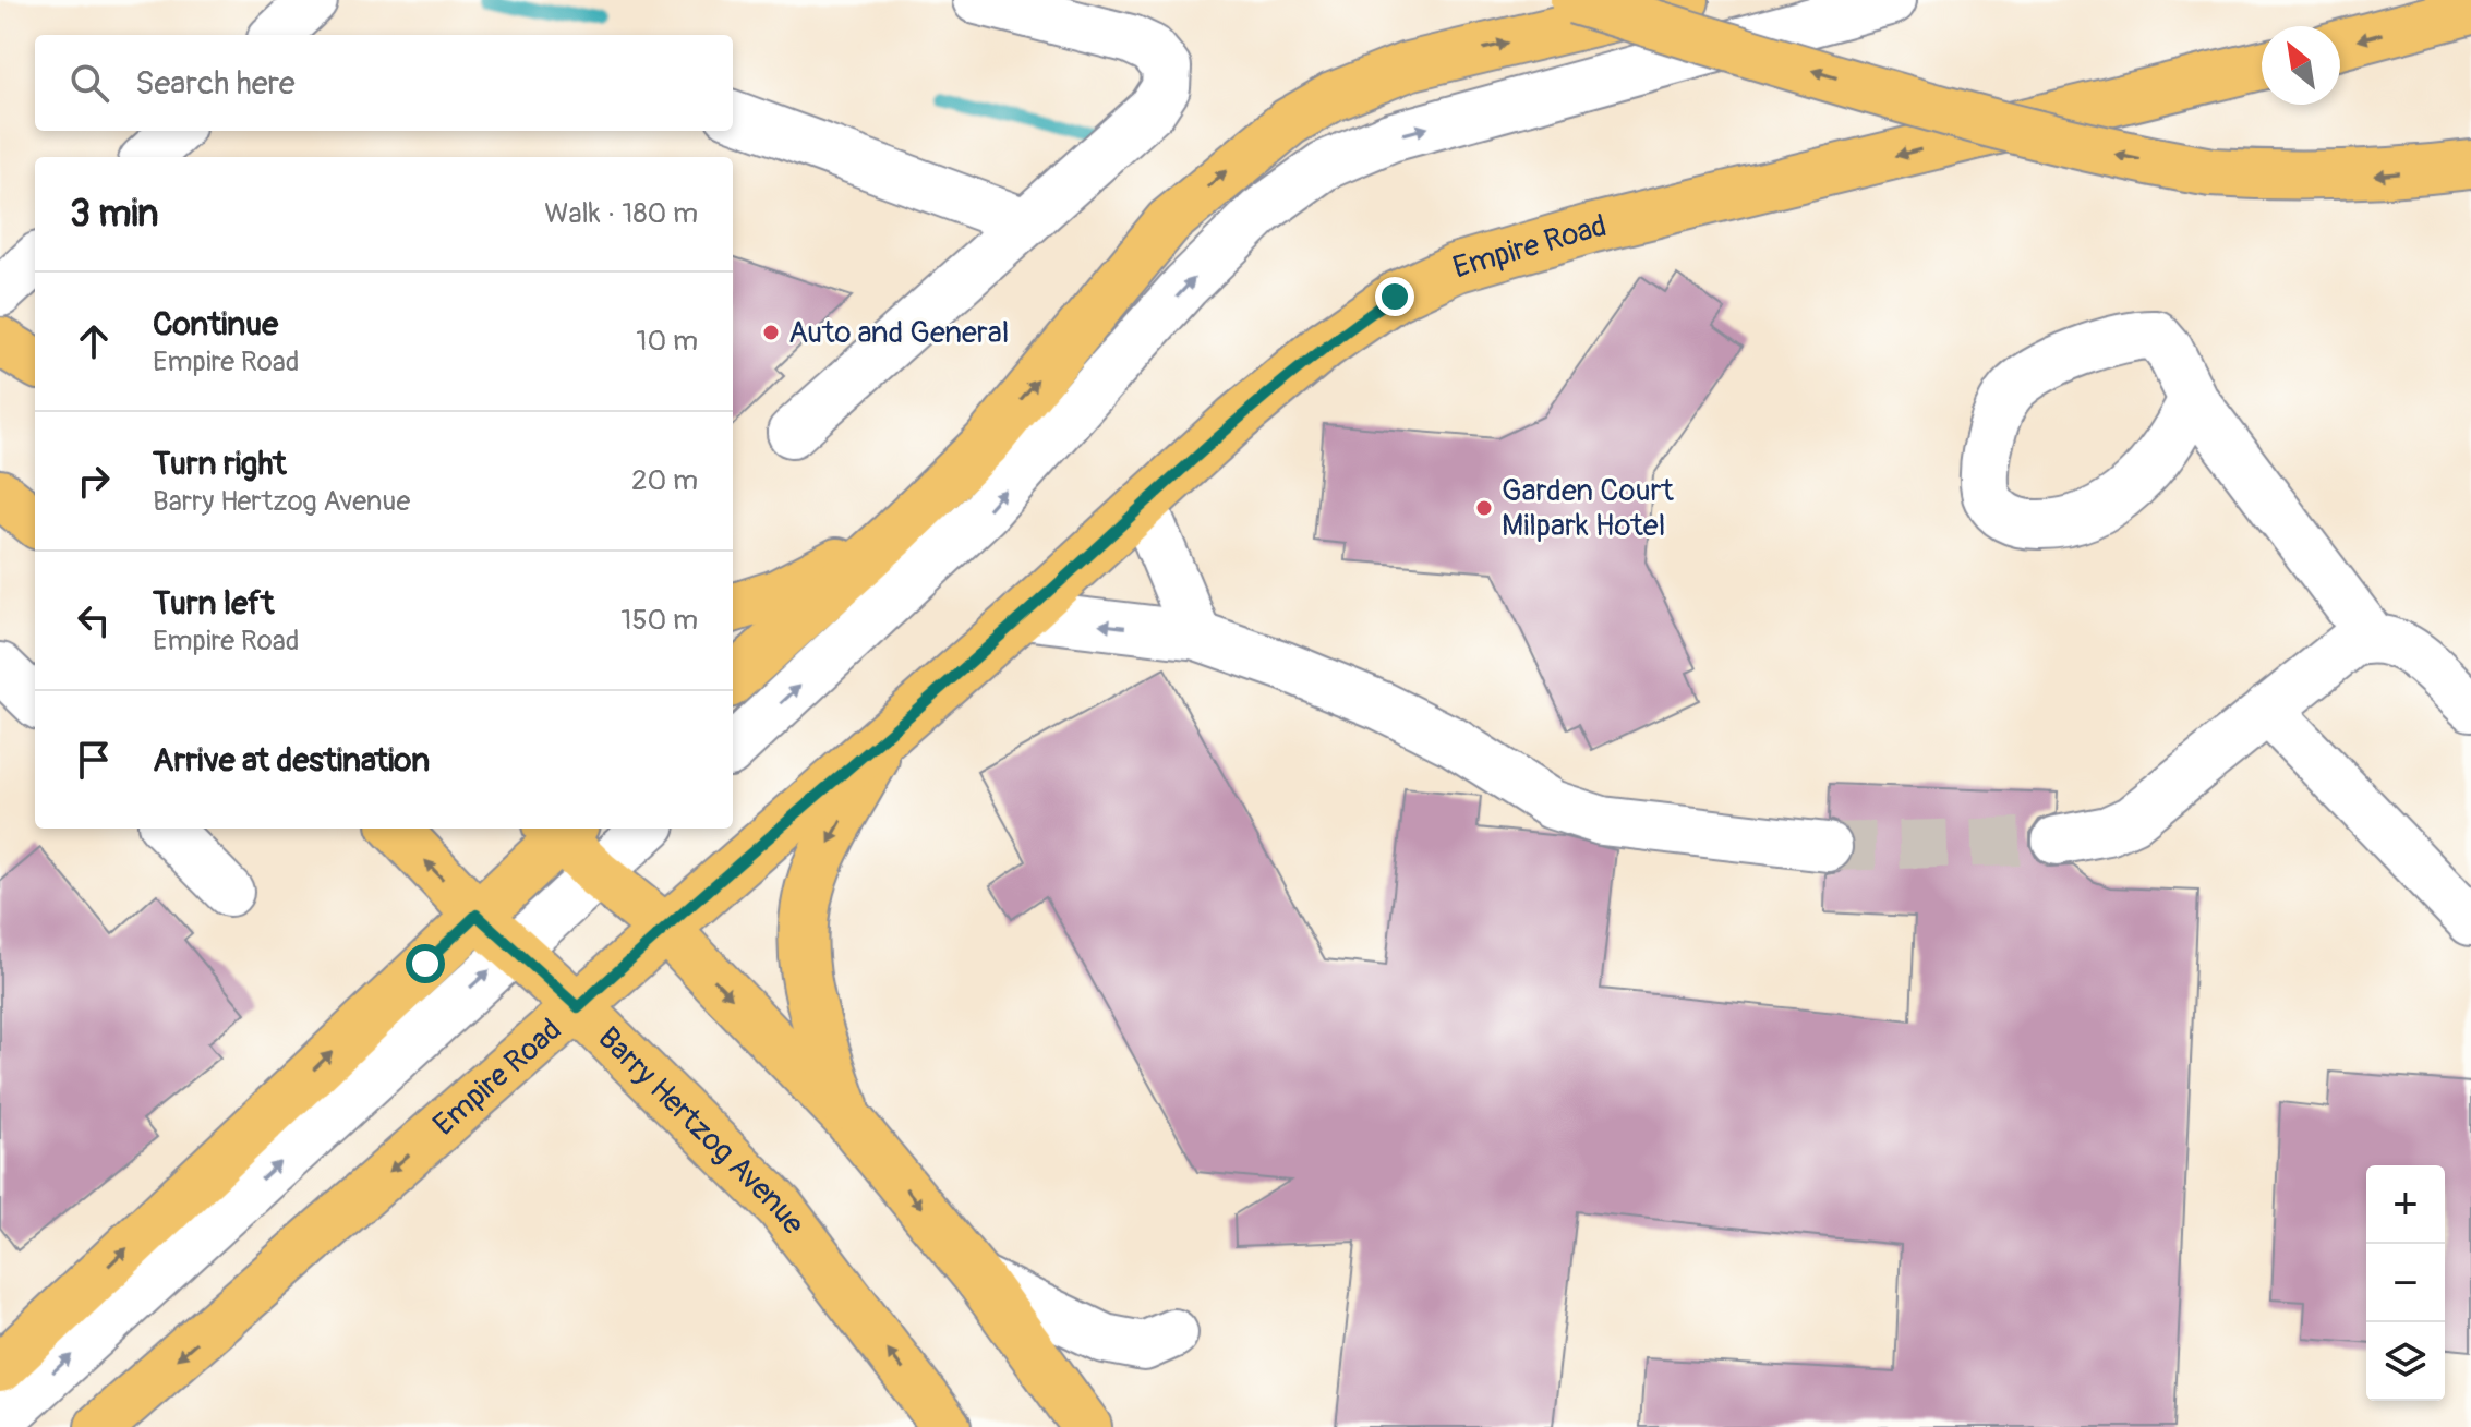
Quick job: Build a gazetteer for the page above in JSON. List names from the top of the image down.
{
  "streets": {
    "main road": ["Empire Road", "Barry Hertzog Avenue"]
  },
  "crossings": [
    ["Empire Road", "Barry Hertzog Avenue"]
  ],
  "places": ["Auto and General", "Garden Court Milpark Hotel"],
  "north": "top left",
  "page": {
    "search": "Search here",
    "heading": ["3 min", "Walk · 180 m"],
    "list": [
      ["Continue", "Empire Road", "10 m"],
      ["Turn right", "Barry Hertzog Avenue", "20 m"],
      ["Turn left", "Empire Road", "150 m"],
      "Arrive at destination"
    ],
    "map_buttons": ["+", "−"]
  }
}
